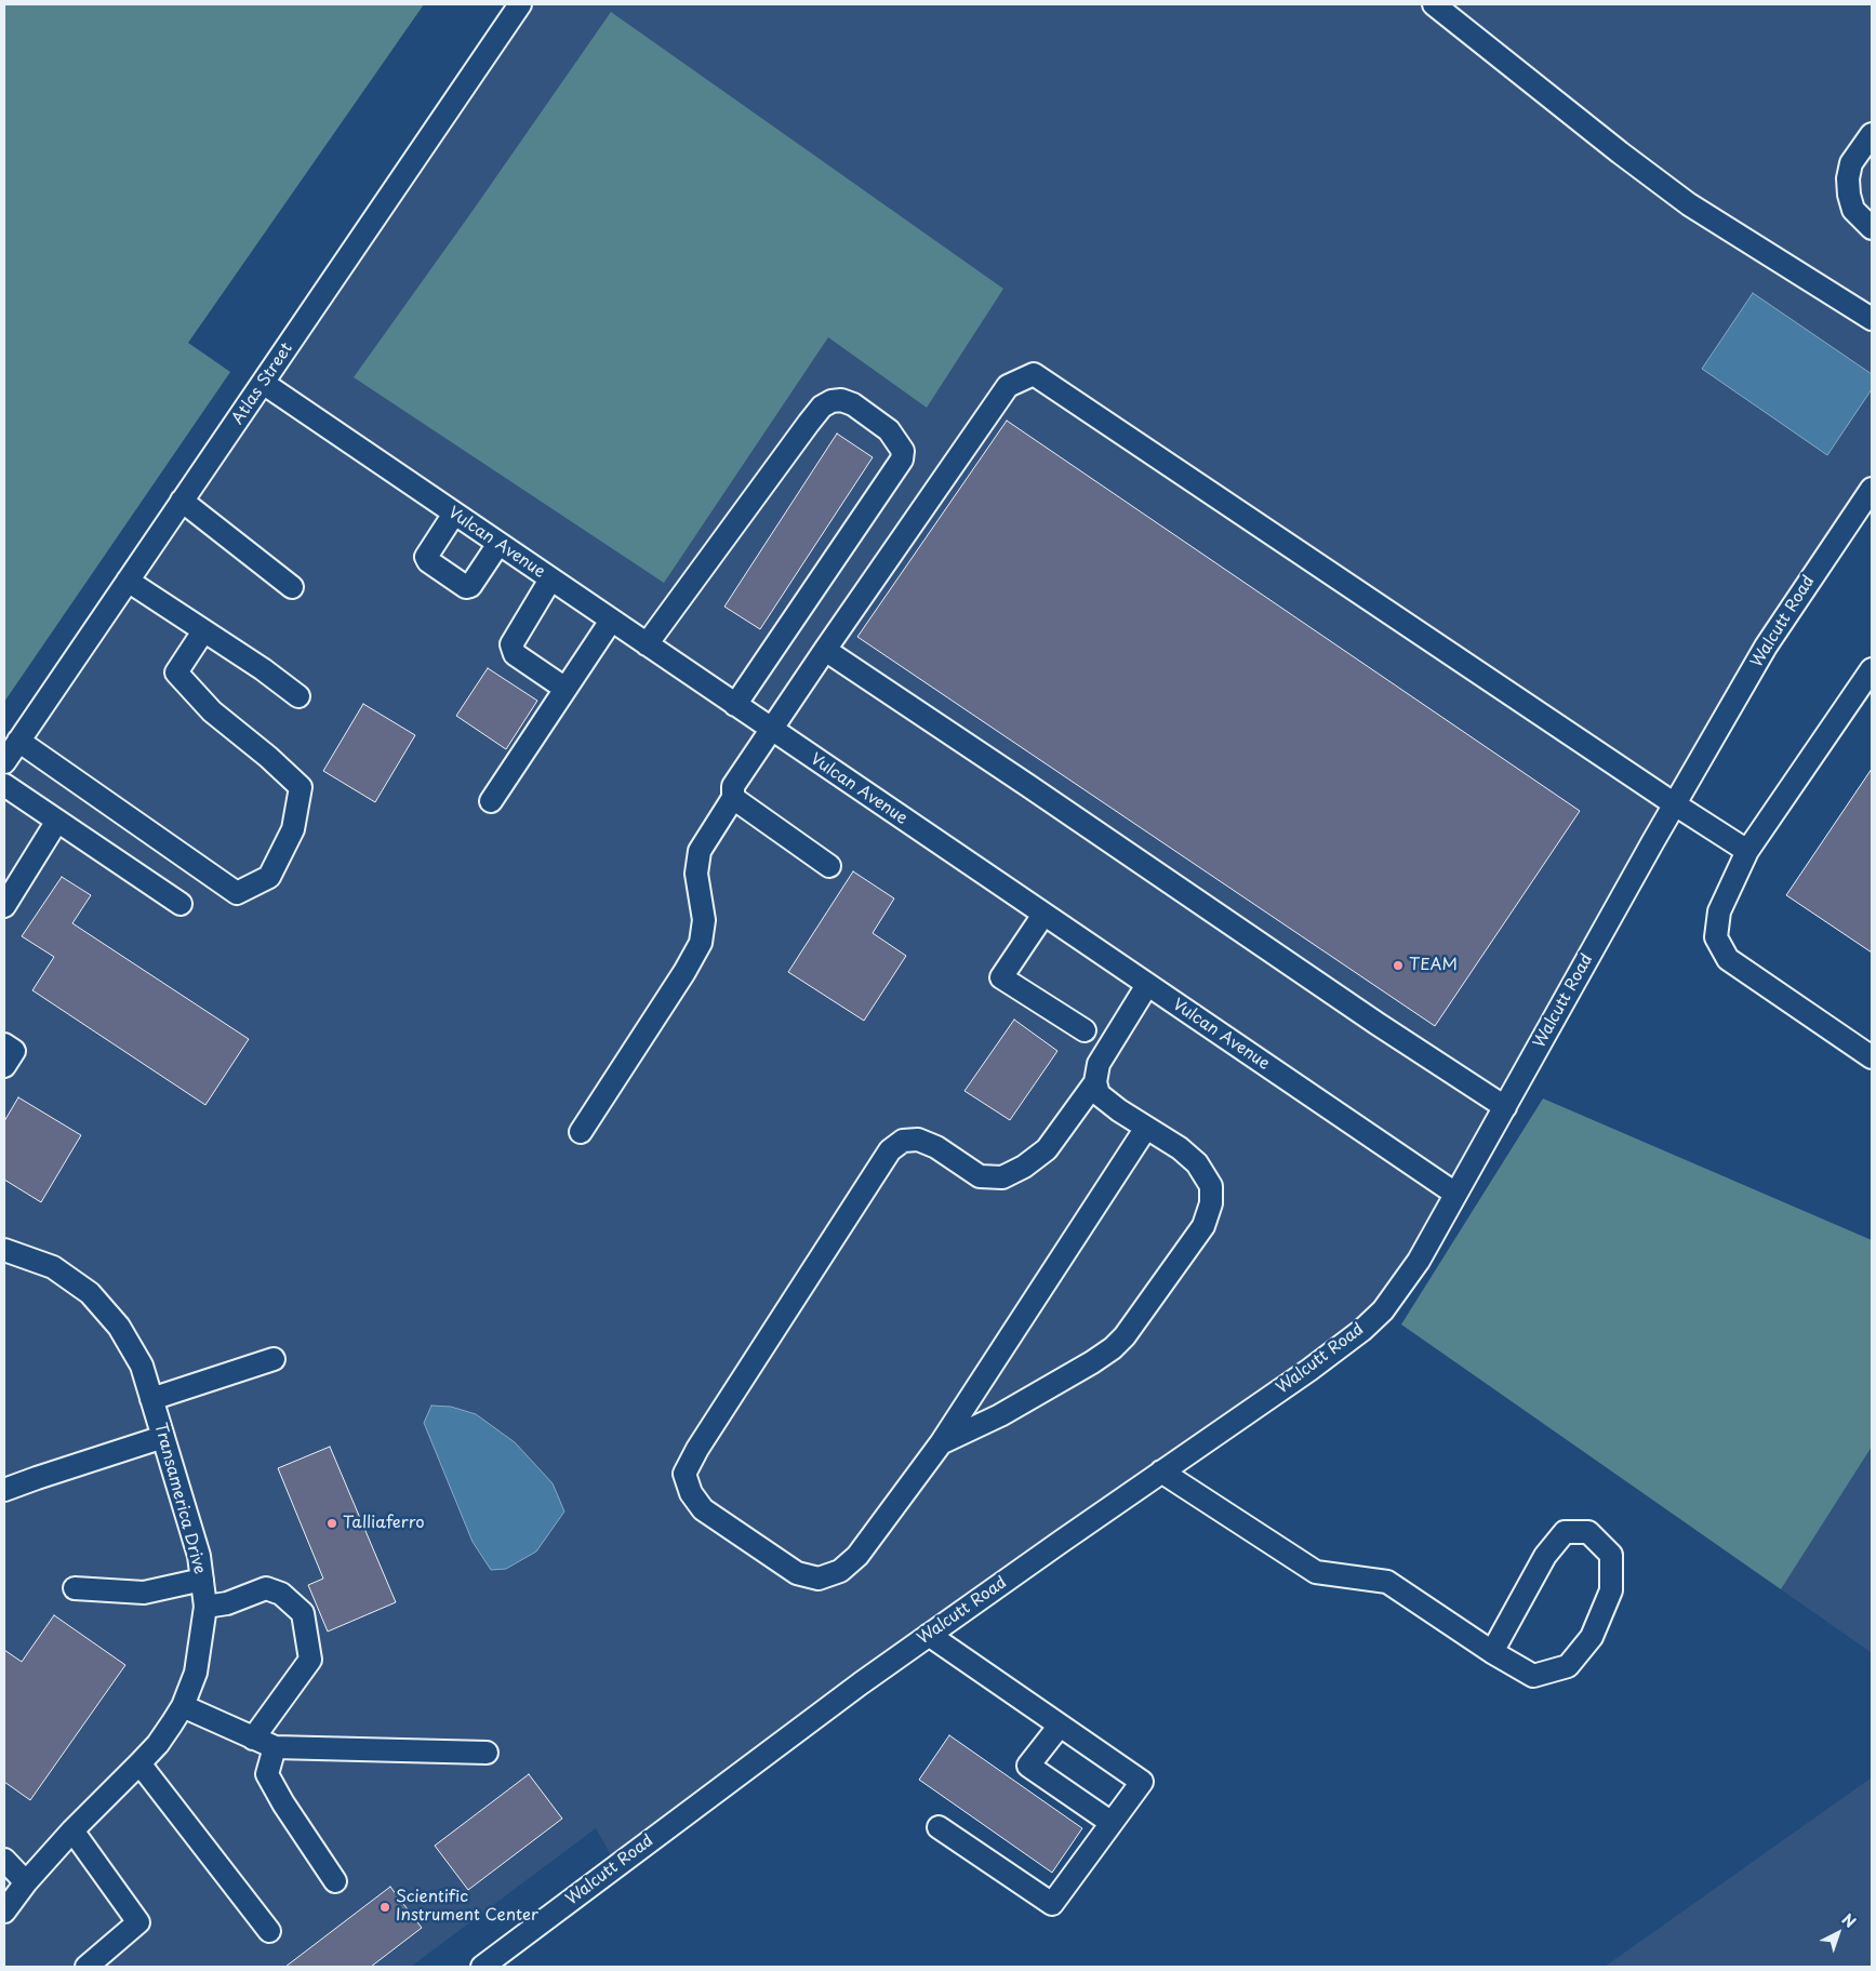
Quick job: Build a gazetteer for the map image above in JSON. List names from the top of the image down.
{
  "streets": {
    "street": [
      "Atlas Street",
      "Vulcan Avenue",
      "Walcutt Road",
      "Transamerica Drive"
    ]
  },
  "crossings": [
    ["Atlas Street", "Vulcan Avenue"],
    ["Vulcan Avenue", "Walcutt Road"]
  ],
  "places": ["TEAM", "Talliaferro", "Scientific Instrument Center"],
  "north": "top right"
}
